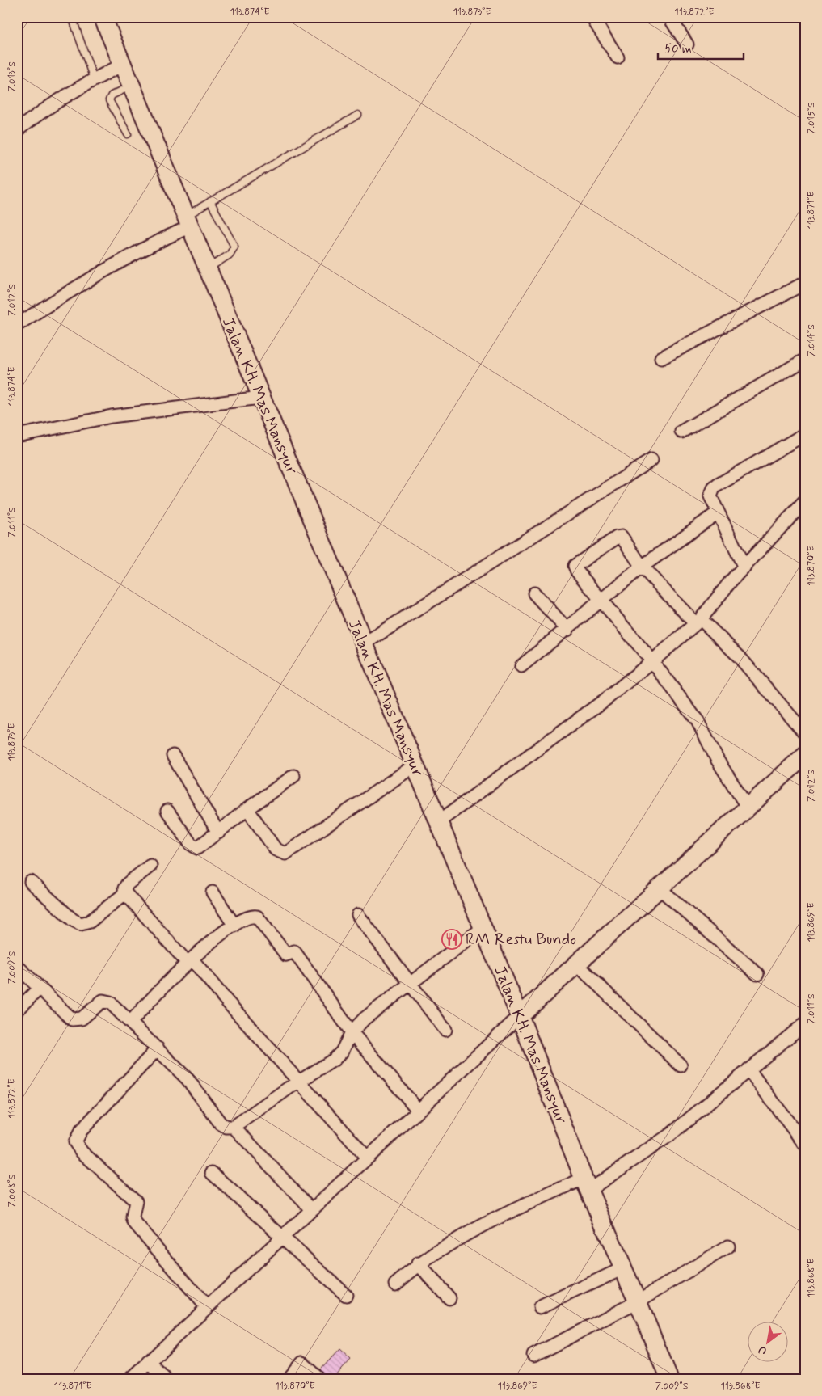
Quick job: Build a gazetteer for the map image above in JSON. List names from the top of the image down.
{
  "streets": {
    "street": ["Jalan KH. Mas Mansyur"]
  },
  "places": {
    "restaurant": ["RM Restu Bundo"]
  },
  "scale_bar": "50 m",
  "north": "bottom left",
  "coordinates": [
    "113.874°E",
    "113.873°E",
    "113.872°E",
    "7.013°S",
    "7.015°S",
    "113.871°E",
    "7.012°S",
    "7.014°S",
    "7.011°S",
    "113.870°E",
    "113.869°E",
    "7.009°S",
    "7.008°S",
    "113.868°E"
  ]
}
